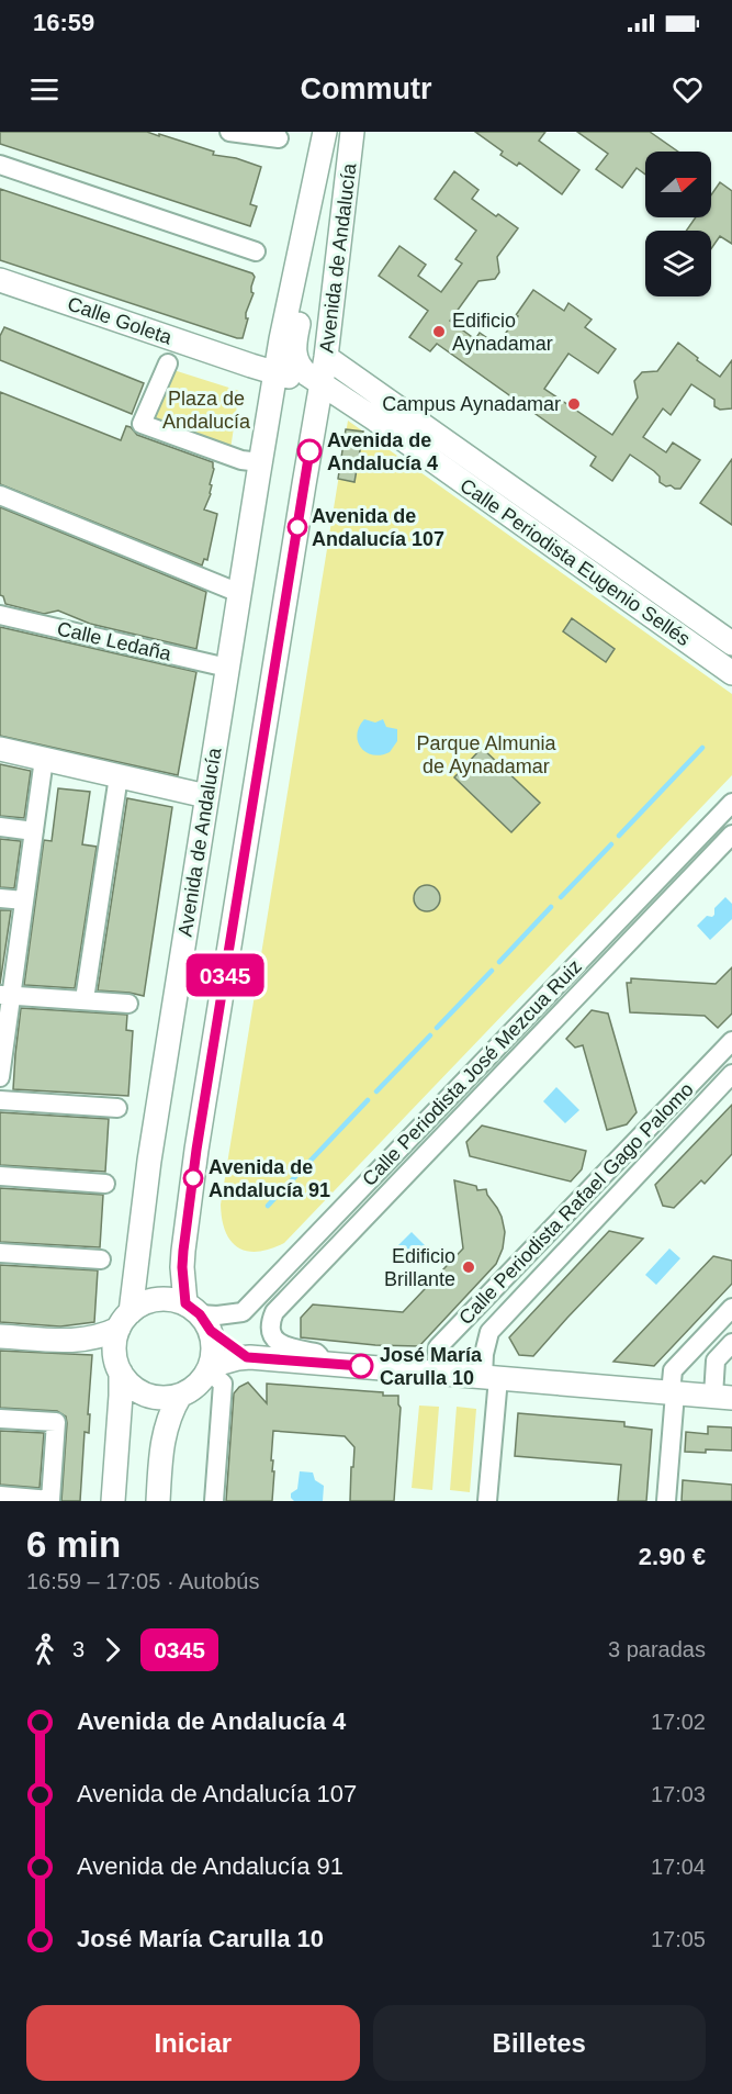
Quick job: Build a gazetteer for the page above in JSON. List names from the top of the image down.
{
  "streets": {
    "main road": ["Avenida de Andalucía", "Calle Goleta", "Calle Periodista Eugenio Sellés"],
    "street": ["Calle Ledaña", "Calle Periodista José Mezcua Ruiz", "Calle Periodista Rafael Gago Palomo"]
  },
  "crossings": [
    ["Avenida de Andalucía", "Calle Goleta"],
    ["Avenida de Andalucía", "Calle Periodista Eugenio Sellés"],
    ["Avenida de Andalucía", "Calle Ledaña"],
    ["Avenida de Andalucía", "Calle Periodista José Mezcua Ruiz"]
  ],
  "parks": ["Plaza de Andalucía", "Parque Almunia de Aynadamar"],
  "places": [
    "Edificio Aynadamar",
    "Campus Aynadamar",
    "Avenida de Andalucía 4",
    "Avenida de Andalucía 107",
    "Avenida de Andalucía 91",
    "Edificio Brillante",
    "José María Carulla 10"
  ],
  "lines": ["bus line 0345"],
  "north": "right",
  "page": {
    "status": "16:59",
    "header": "Commutr",
    "on_map": "0345",
    "heading": ["6 min", "16:59 – 17:05 · Autobús", "2.90 €"],
    "legs": ["3", "0345", "3 paradas"],
    "list": [
      {
        "name": "Avenida de Andalucía 4",
        "value": "17:02"
      },
      {
        "name": "Avenida de Andalucía 107",
        "value": "17:03"
      },
      {
        "name": "Avenida de Andalucía 91",
        "value": "17:04"
      },
      {
        "name": "José María Carulla 10",
        "value": "17:05"
      }
    ],
    "buttons": ["Iniciar", "Billetes"]
  }
}
